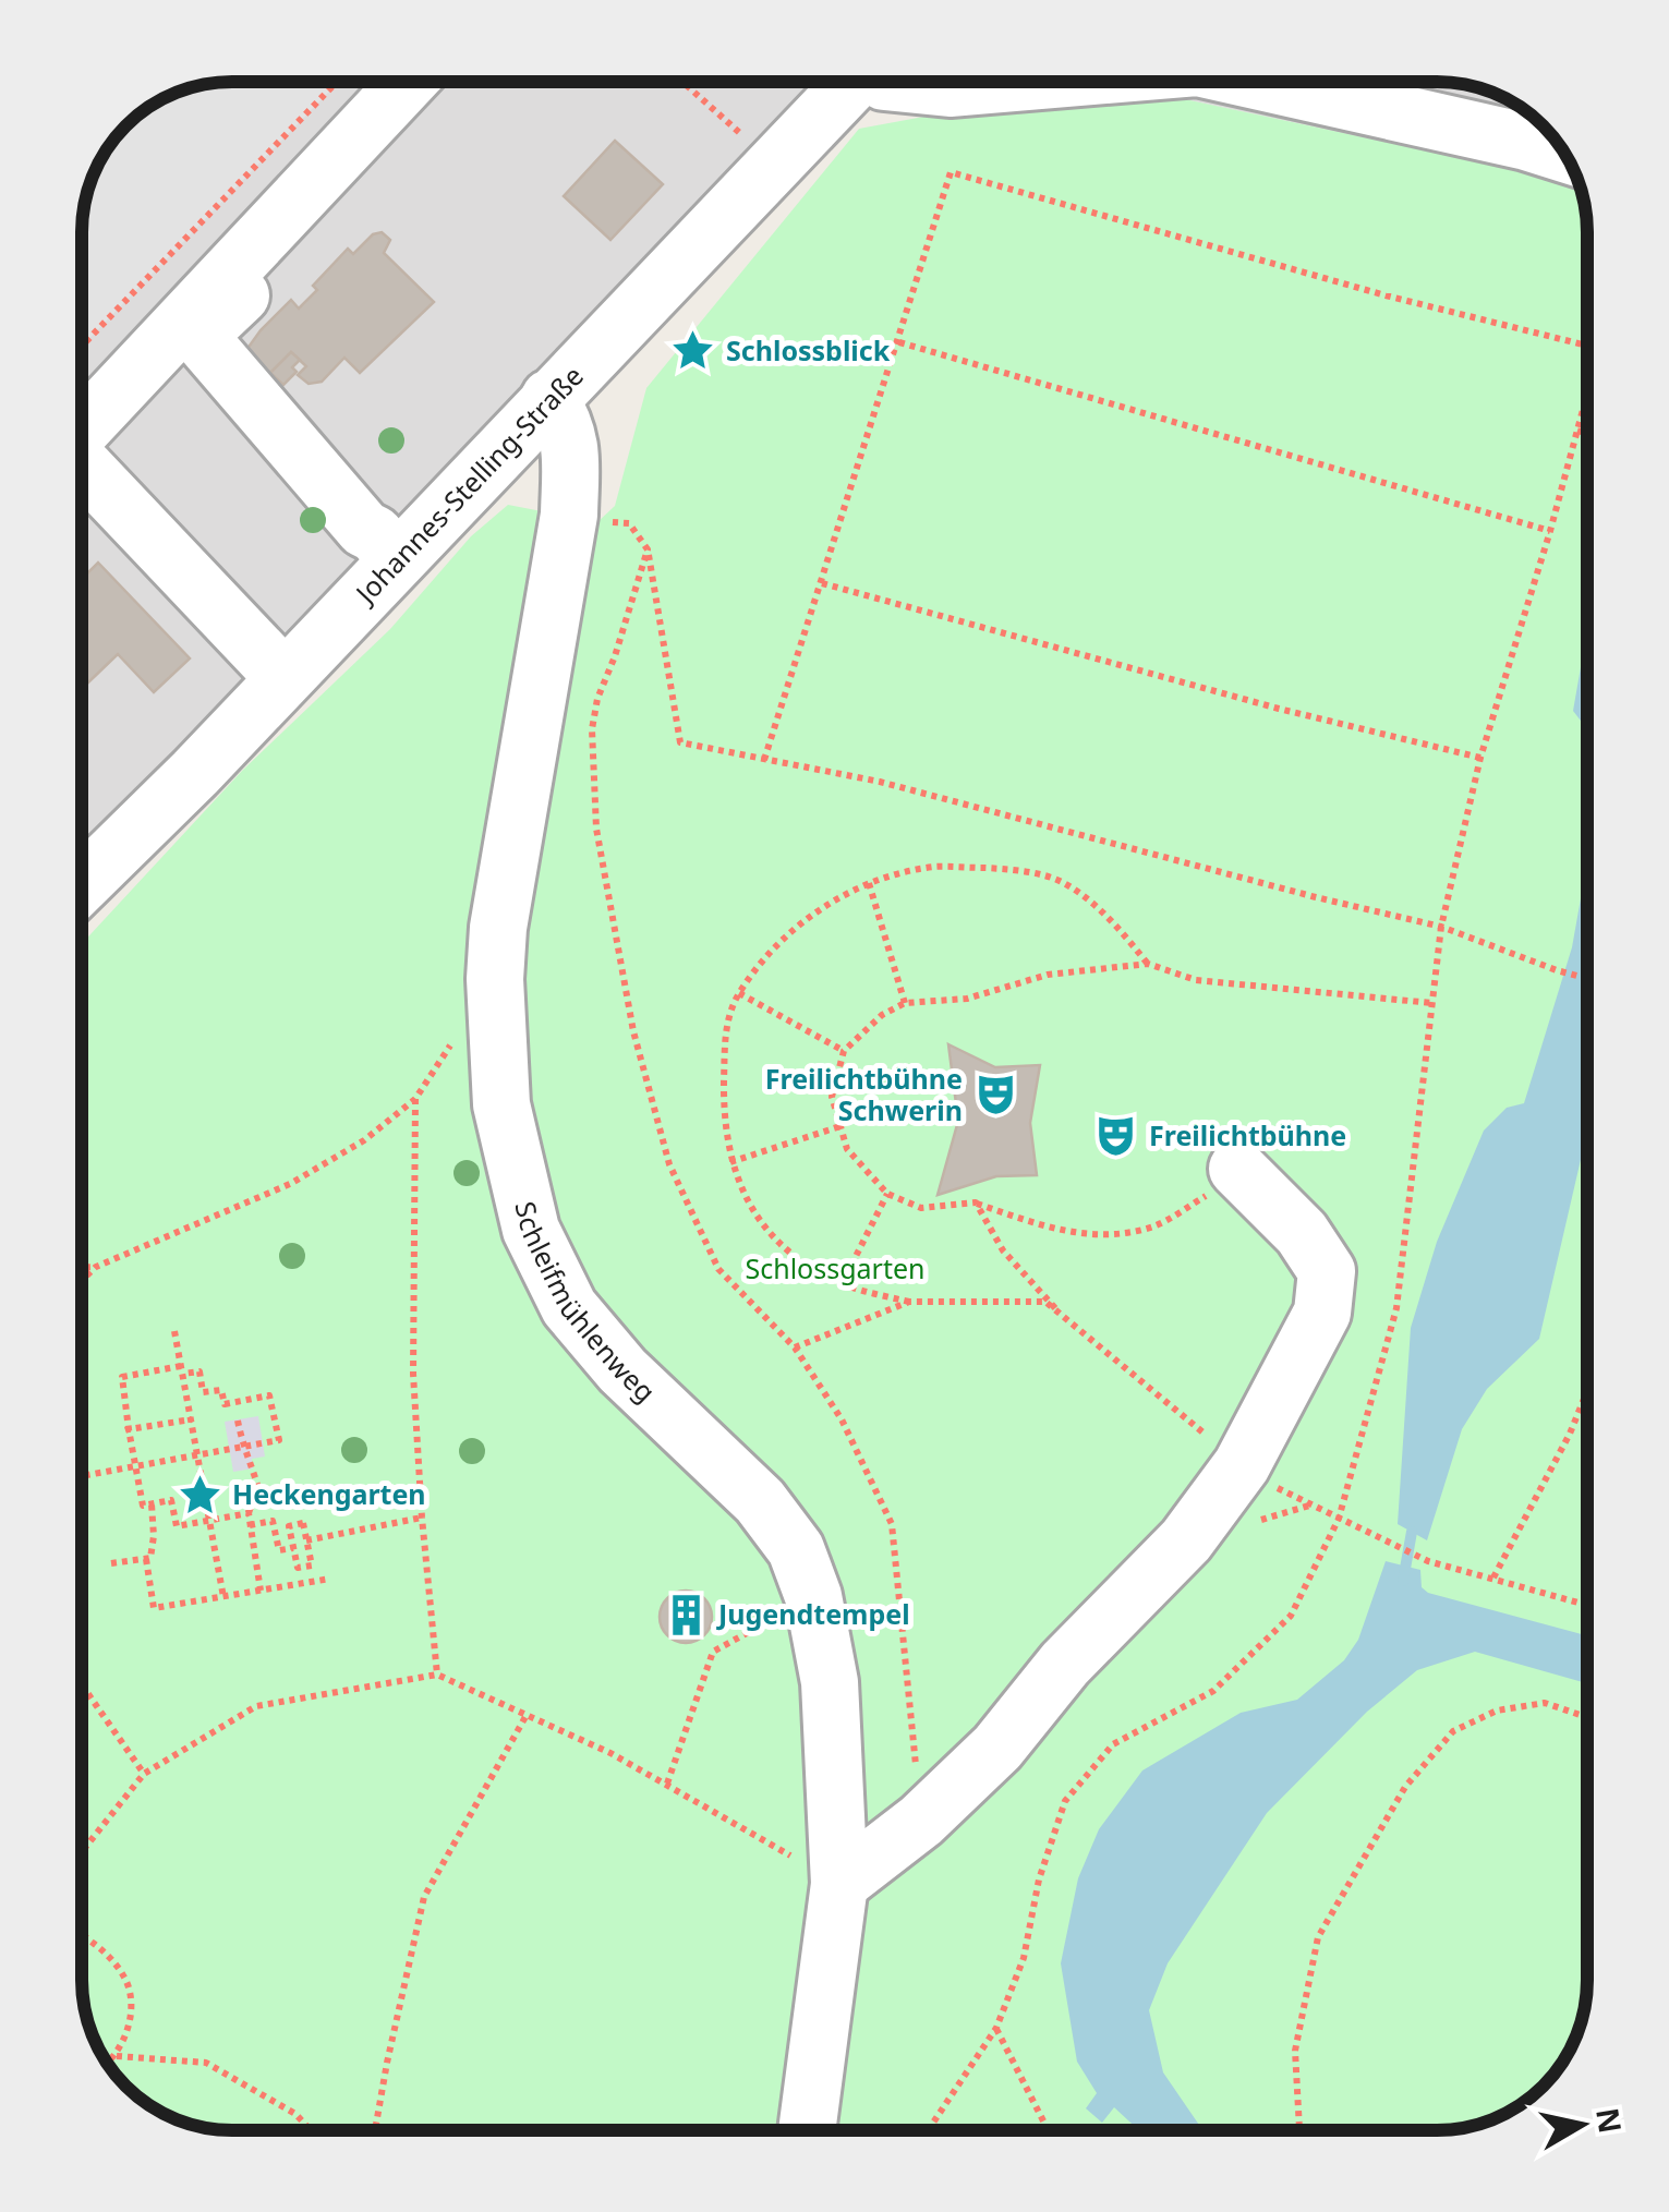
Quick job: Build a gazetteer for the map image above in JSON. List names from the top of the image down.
{
  "streets": {
    "street": ["Johannes-Stelling-Straße", "Schleifmühlenweg"]
  },
  "crossings": [
    ["Johannes-Stelling-Straße", "Schleifmühlenweg"]
  ],
  "parks": ["Schlossgarten"],
  "places": {
    "place": ["Schlossblick", "Heckengarten"],
    "theatre": ["Freilichtbühne Schwerin", "Freilichtbühne"],
    "building": ["Jugendtempel"]
  },
  "north": "right"
}
